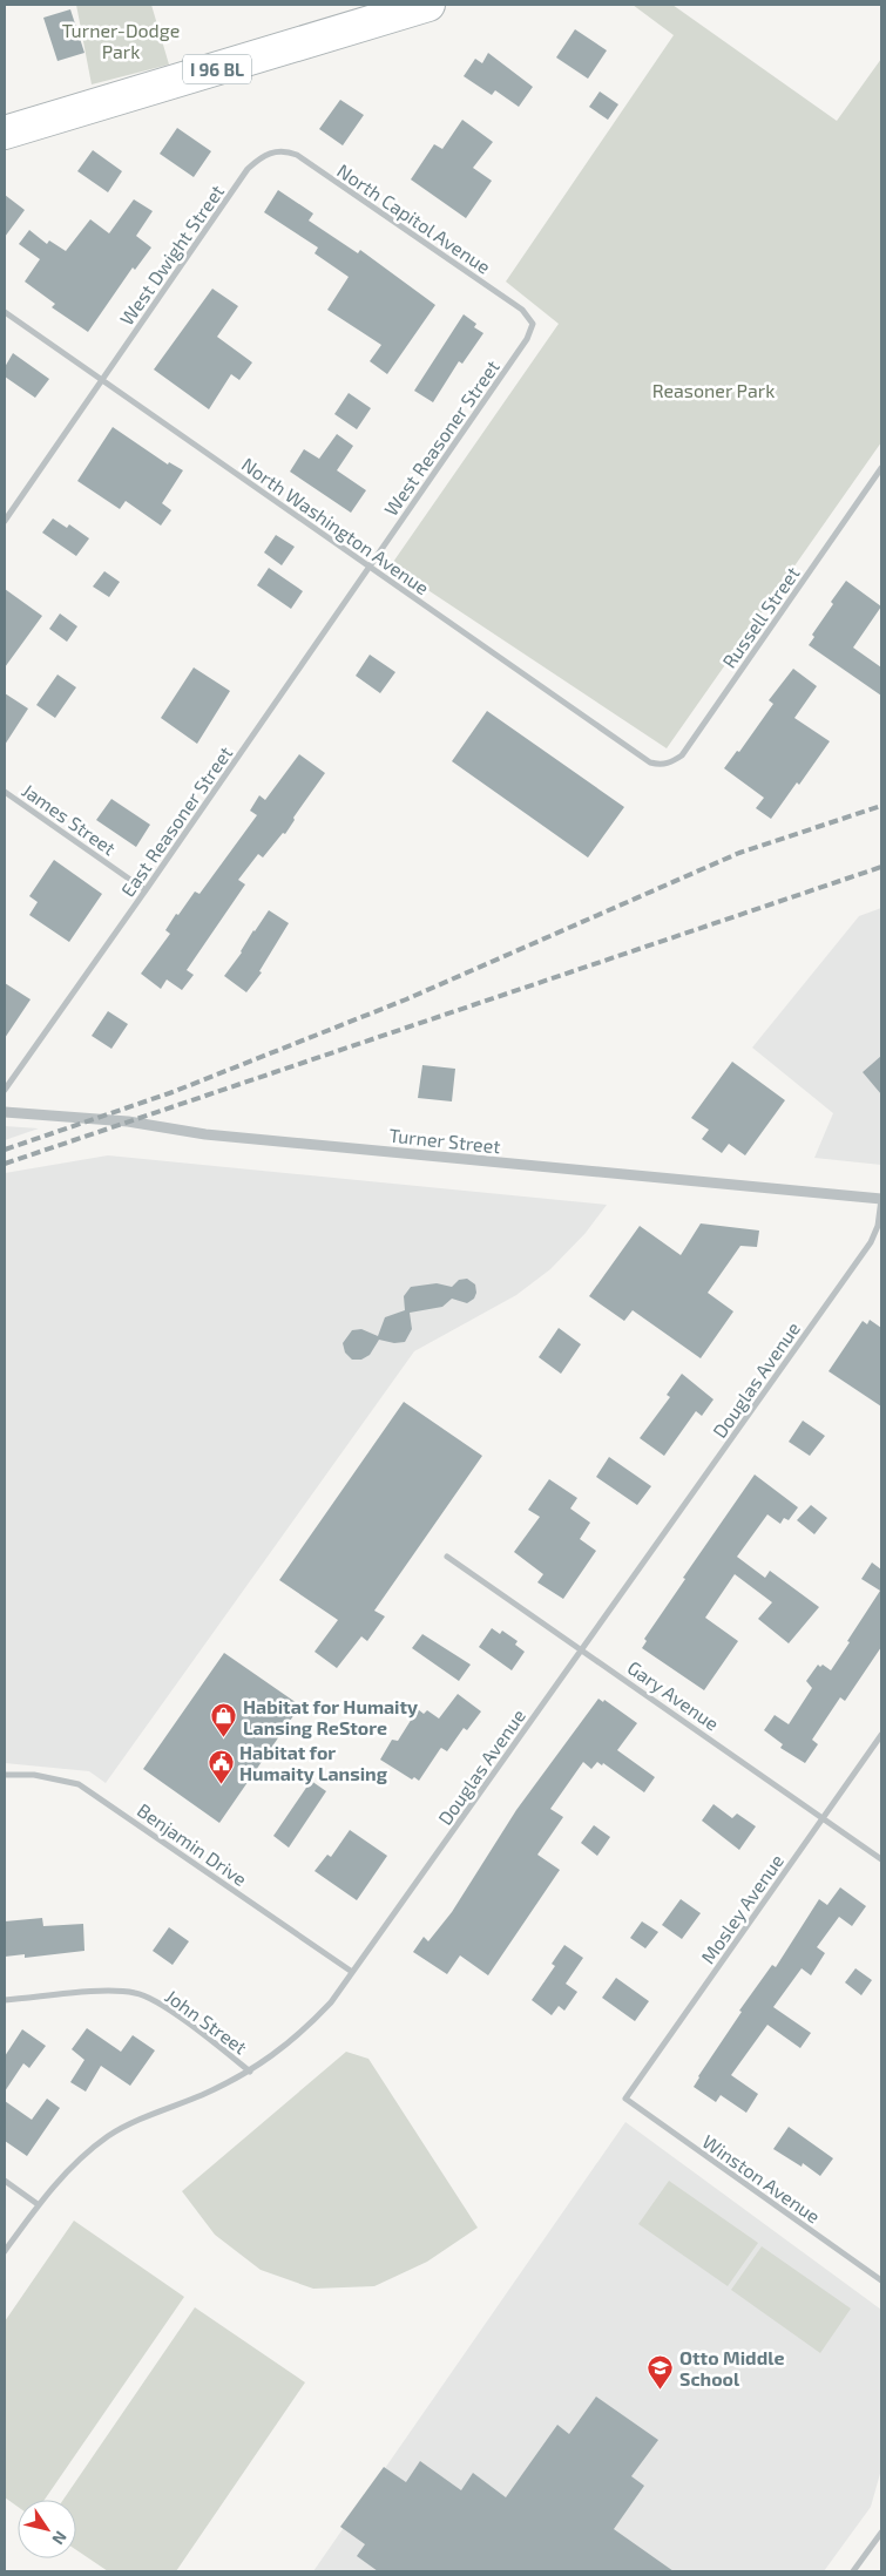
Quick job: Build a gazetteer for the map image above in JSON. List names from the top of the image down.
{
  "streets": {
    "main road": ["I 96 BL"],
    "street": [
      "North Capitol Avenue",
      "West Dwight Street",
      "West Reasoner Street",
      "North Washington Avenue",
      "Russell Street",
      "James Street",
      "East Reasoner Street",
      "Turner Street",
      "Douglas Avenue",
      "Gary Avenue",
      "Benjamin Drive",
      "Mosley Avenue",
      "John Street",
      "Winston Avenue"
    ]
  },
  "crossings": [
    ["North Capitol Avenue", "West Dwight Street"],
    ["North Capitol Avenue", "West Reasoner Street"],
    ["West Dwight Street", "North Washington Avenue"],
    ["West Reasoner Street", "North Washington Avenue"],
    ["West Reasoner Street", "East Reasoner Street"],
    ["North Washington Avenue", "Russell Street"],
    ["North Washington Avenue", "East Reasoner Street"],
    ["James Street", "East Reasoner Street"],
    ["Turner Street", "Douglas Avenue"],
    ["Douglas Avenue", "Gary Avenue"],
    ["Douglas Avenue", "Benjamin Drive"],
    ["Douglas Avenue", "John Street"],
    ["Gary Avenue", "Mosley Avenue"],
    ["Mosley Avenue", "Winston Avenue"]
  ],
  "parks": ["Turner-Dodge Park", "Reasoner Park"],
  "places": {
    "shop": ["Habitat for Humaity Lansing ReStore"],
    "public building": ["Habitat for Humaity Lansing"],
    "school or university": ["Otto Middle School"]
  },
  "north": "bottom right"
}
